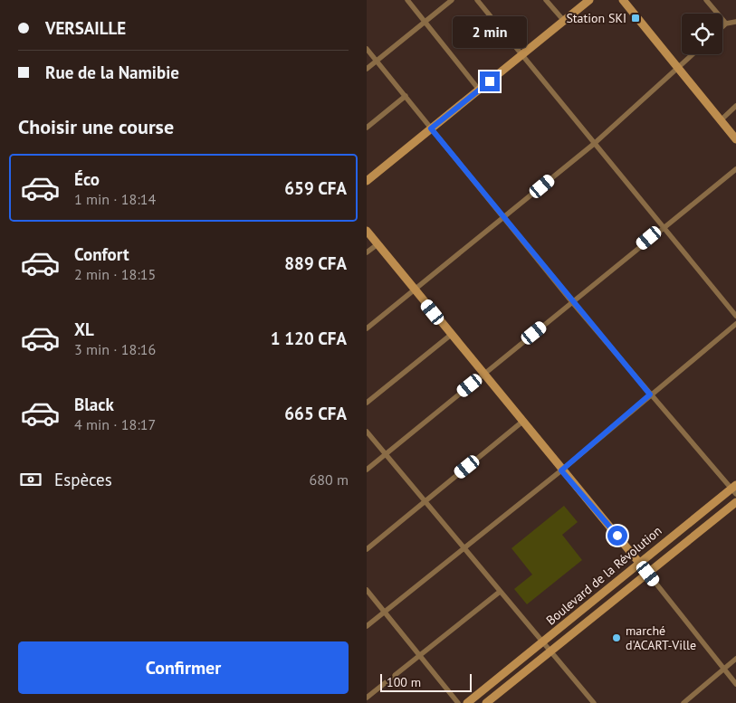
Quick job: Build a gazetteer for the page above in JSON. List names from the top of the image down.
{
  "streets": {
    "street": ["Boulevard de la Révolution"]
  },
  "places": {
    "transit": ["Station SKI"],
    "other": ["marché d'ACART-Ville"]
  },
  "scale_bar": "100 m",
  "page": {
    "banner": ["VERSAILLE", "Rue de la Namibie"],
    "bubble": "2 min",
    "heading": "Choisir une course",
    "list": [
      {
        "name": "Éco",
        "note": "1 min · 18:14",
        "value": "659 CFA"
      },
      {
        "name": "Confort",
        "note": "2 min · 18:15",
        "value": "889 CFA"
      },
      {
        "name": "XL",
        "note": "3 min · 18:16",
        "value": "1 120 CFA"
      },
      {
        "name": "Black",
        "note": "4 min · 18:17",
        "value": "665 CFA"
      }
    ],
    "pay": ["Espèces", "680 m"],
    "buttons": "Confirmer",
    "scale": "100 m"
  }
}
